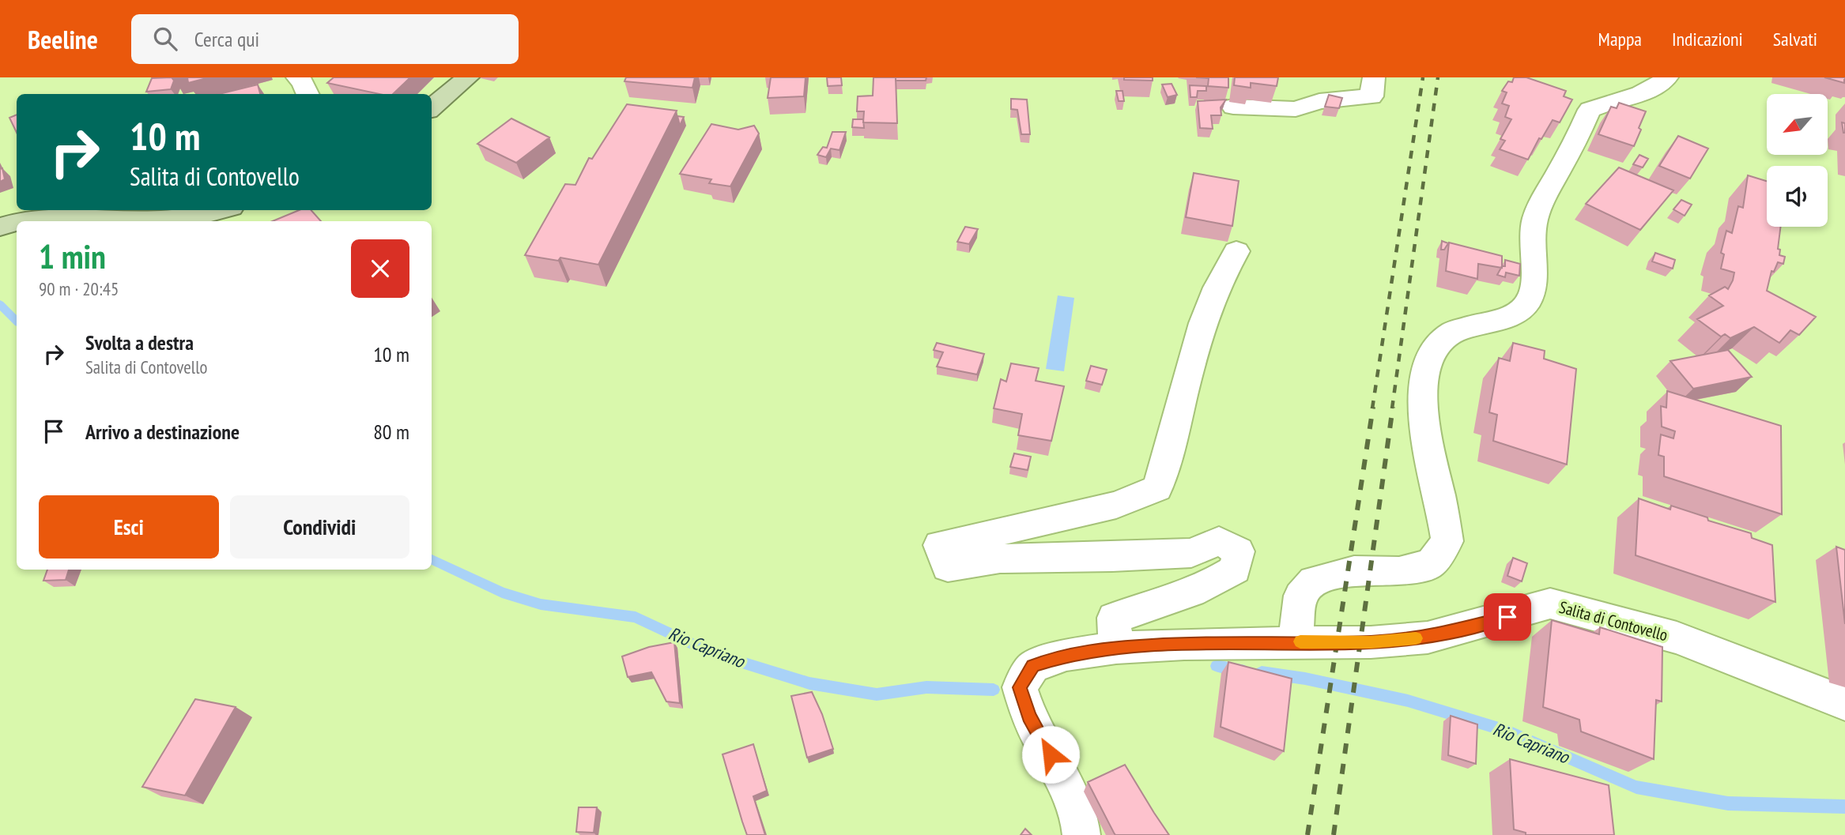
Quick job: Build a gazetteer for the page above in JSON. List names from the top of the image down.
{
  "streets": {
    "street": ["Salita di Contovello"]
  },
  "water": ["Rio Capriano"],
  "north": "bottom left",
  "page": {
    "header": "Beeline",
    "search": "Cerca qui",
    "nav": ["Mappa", "Indicazioni", "Salvati"],
    "turn": ["10 m", "Salita di Contovello"],
    "heading": ["1 min", "90 m · 20:45"],
    "list": [
      {
        "name": "Svolta a destra",
        "note": "Salita di Contovello",
        "value": "10 m"
      },
      {
        "name": "Arrivo a destinazione",
        "value": "80 m"
      }
    ],
    "buttons": ["Esci", "Condividi"]
  }
}
